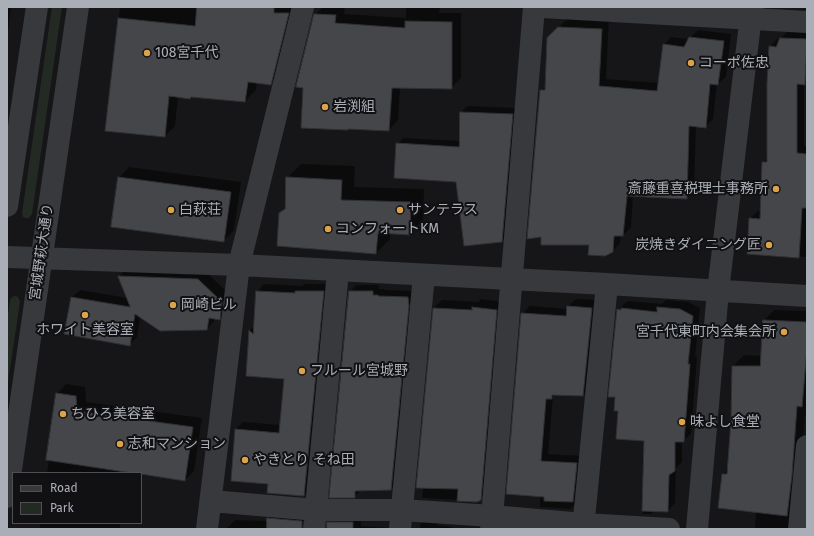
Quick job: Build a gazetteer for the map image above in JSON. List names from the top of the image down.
{
  "streets": {
    "street": ["宮城野萩大通り"]
  },
  "places": [
    "108宮千代",
    "コーポ佐忠",
    "岩渕組",
    "斎藤重喜税理士事務所",
    "白萩荘",
    "サンテラス",
    "コンフォートKM",
    "炭焼きダイニング匠",
    "岡崎ビル",
    "ホワイト美容室",
    "宮千代東町内会集会所",
    "フルール宮城野",
    "ちひろ美容室",
    "味よし食堂",
    "志和マンション",
    "やきとり そね田"
  ],
  "legend": ["Road", "Park"]
}
